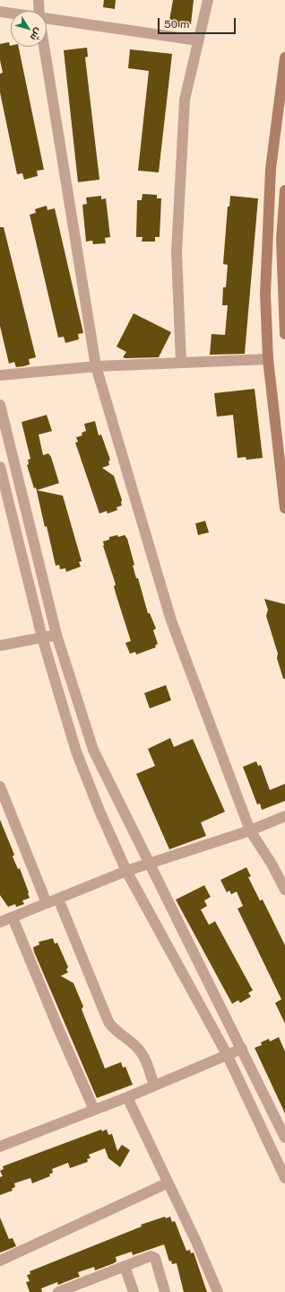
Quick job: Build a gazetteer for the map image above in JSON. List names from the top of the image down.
{
  "scale_bar": "50 m",
  "north": "bottom right"
}
